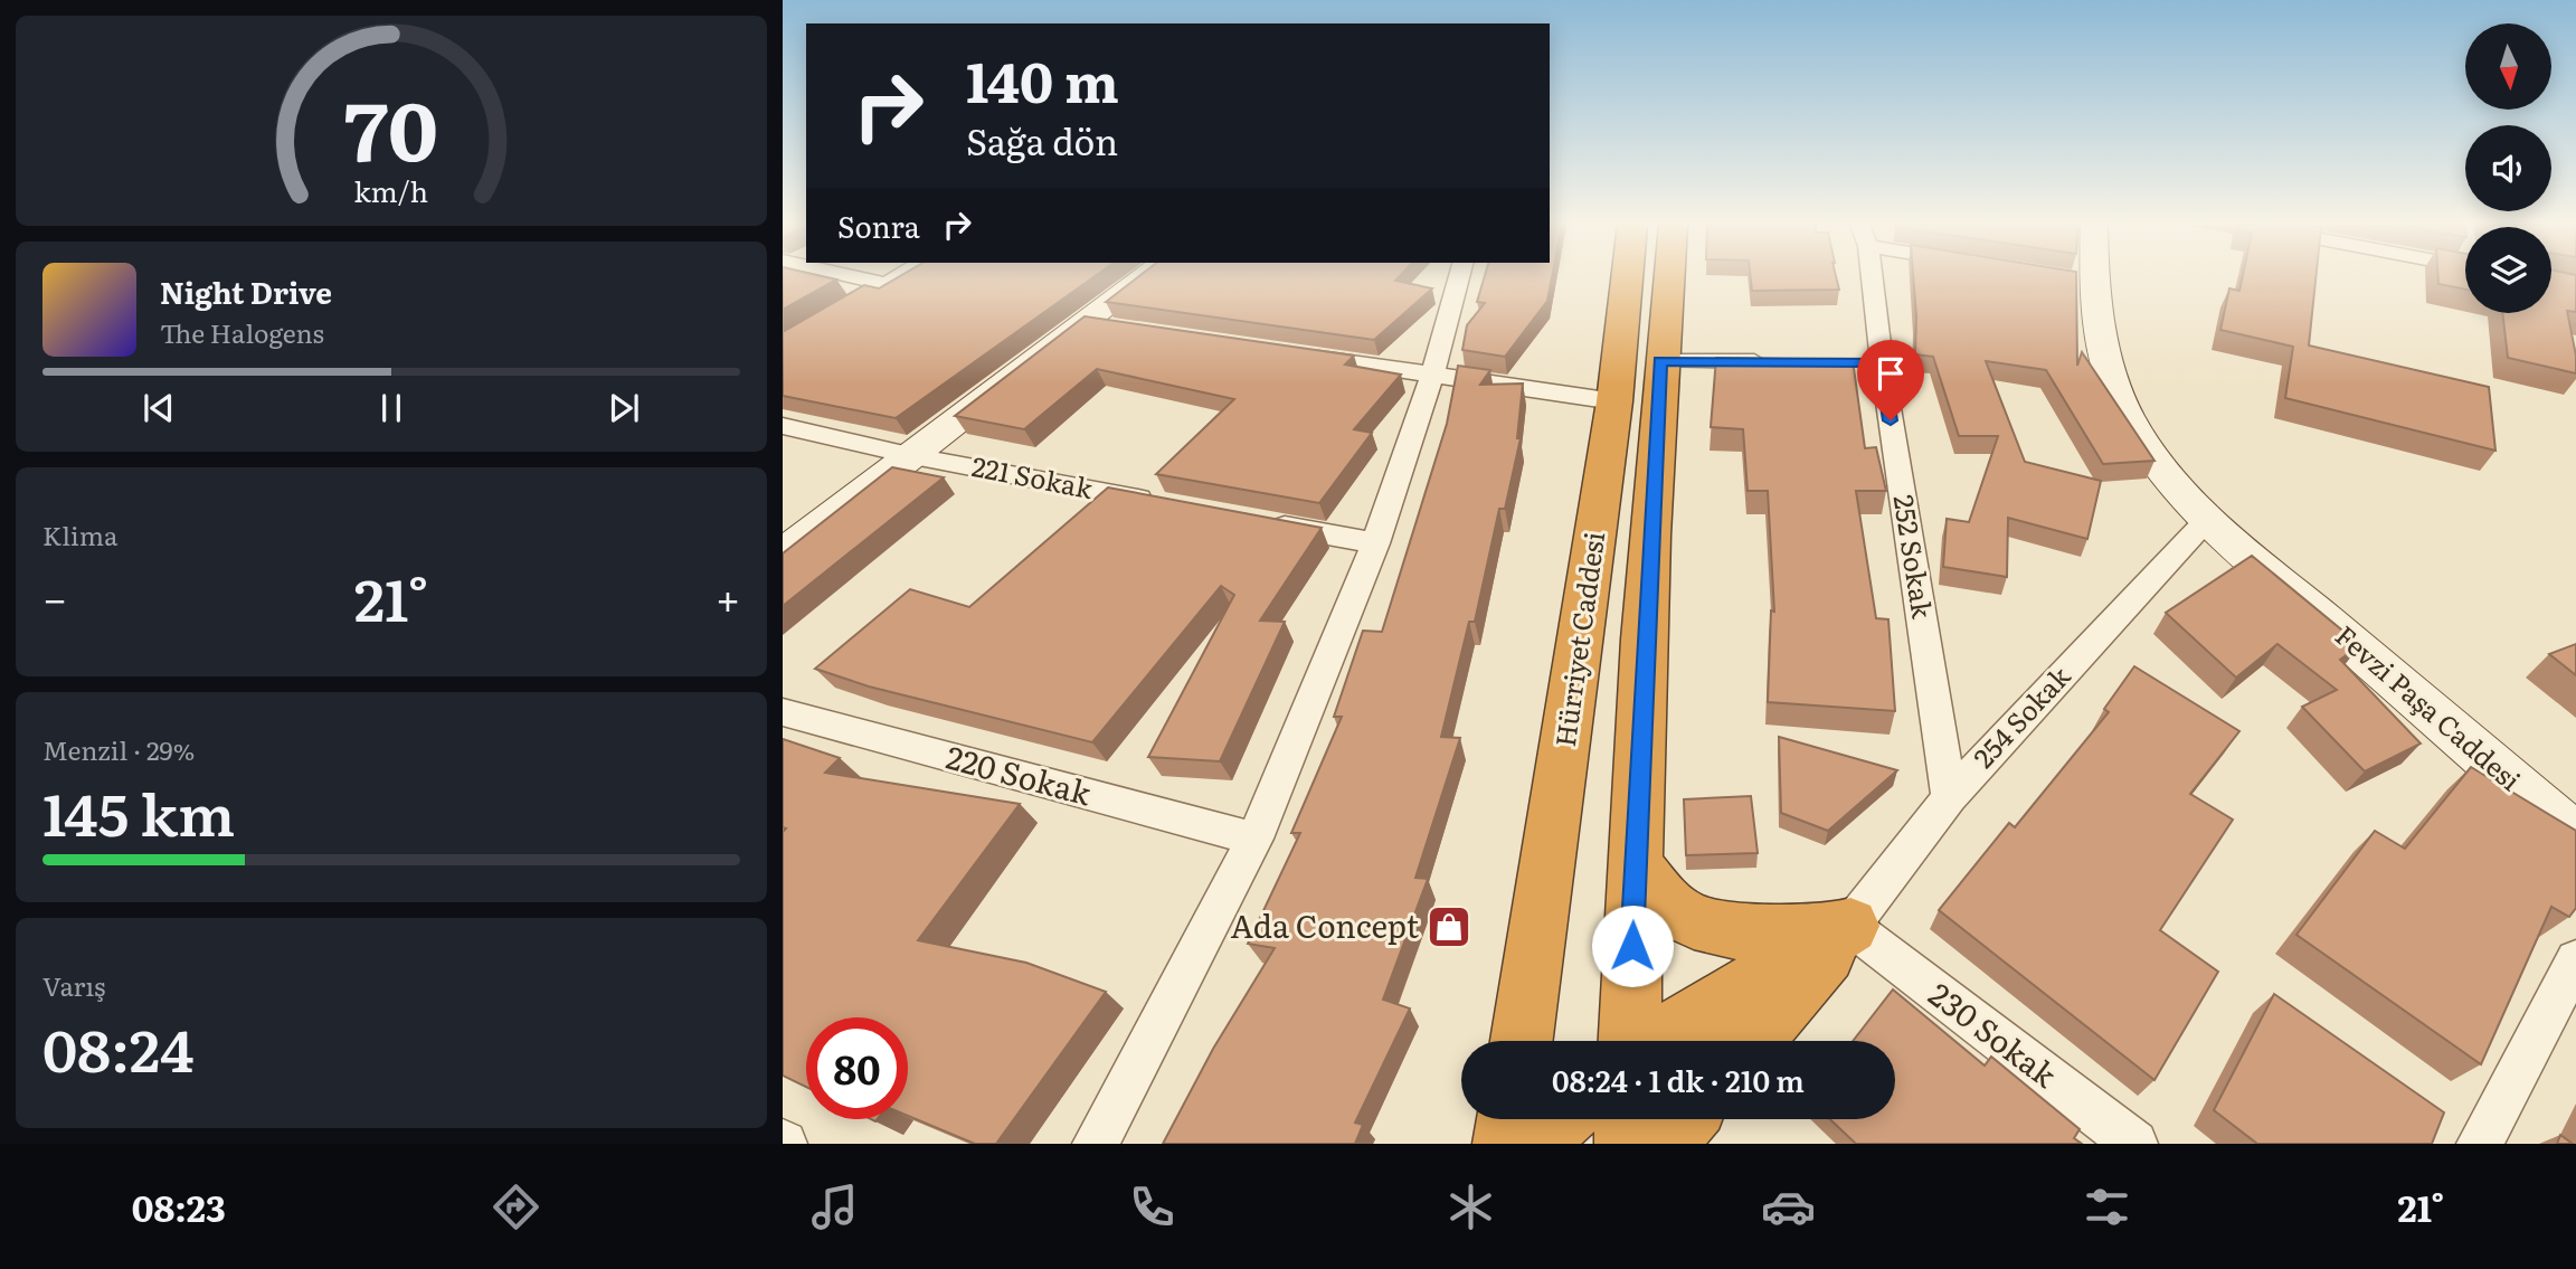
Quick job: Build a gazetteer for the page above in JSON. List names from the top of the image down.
{
  "streets": {
    "highway": ["Hürriyet Caddesi"],
    "street": [
      "221 Sokak",
      "252 Sokak",
      "Fevzi Paşa Caddesi",
      "254 Sokak",
      "220 Sokak",
      "230 Sokak"
    ]
  },
  "crossings": [
    ["252 Sokak", "254 Sokak"],
    ["Fevzi Paşa Caddesi", "254 Sokak"],
    ["254 Sokak", "230 Sokak"]
  ],
  "places": {
    "shop": ["Ada Concept"]
  },
  "north": "bottom",
  "page": {
    "turn": ["140 m", "Sağa dön"],
    "then": "Sonra",
    "song": ["Night Drive", "The Halogens"],
    "tile": [
      "Klima",
      ["Menzil · 29%", "145 km"],
      ["Varış", "08:24"]
    ],
    "heat": ["−", "21°", "+"],
    "limit": "80",
    "trip": "08:24 · 1 dk · 210 m",
    "tabs": ["08:23", "21°"],
    "gauge": ["70", "km/h"]
  }
}
